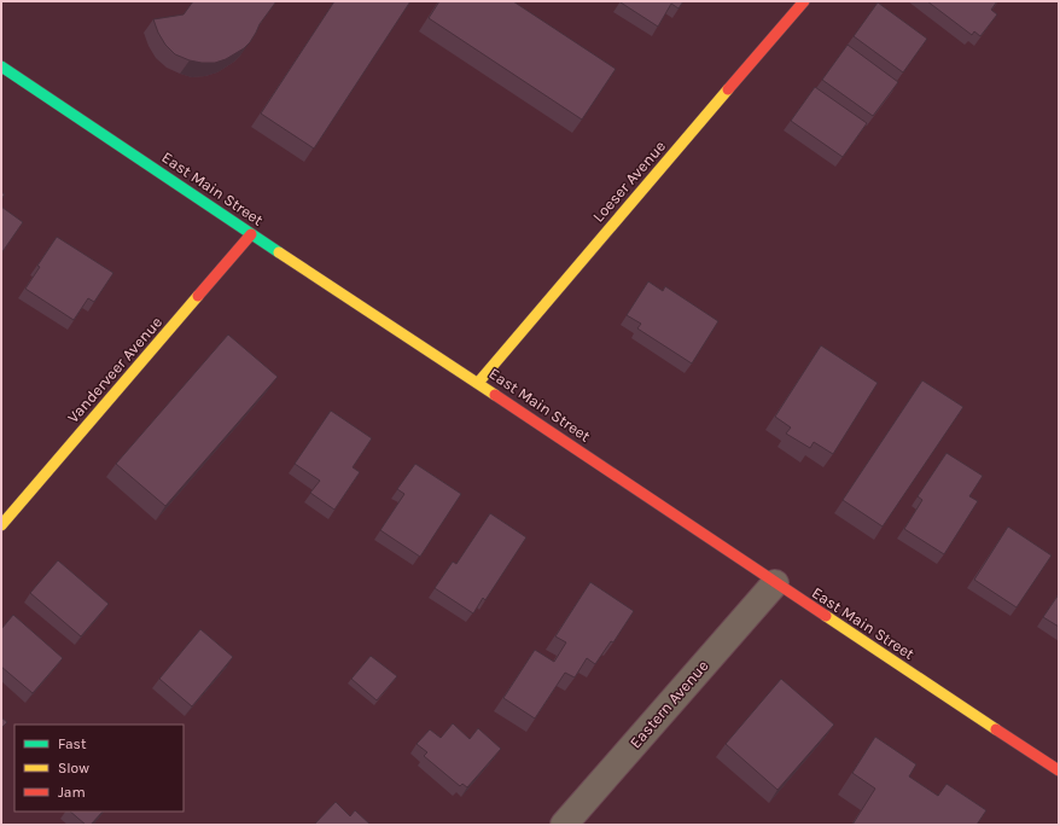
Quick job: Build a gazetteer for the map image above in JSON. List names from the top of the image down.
{
  "streets": {
    "street": [
      "Loeser Avenue",
      "East Main Street",
      "Vanderveer Avenue",
      "Eastern Avenue"
    ]
  },
  "crossings": [
    ["Loeser Avenue", "East Main Street"],
    ["East Main Street", "Vanderveer Avenue"],
    ["East Main Street", "Eastern Avenue"]
  ],
  "legend": ["Fast", "Slow", "Jam"]
}
